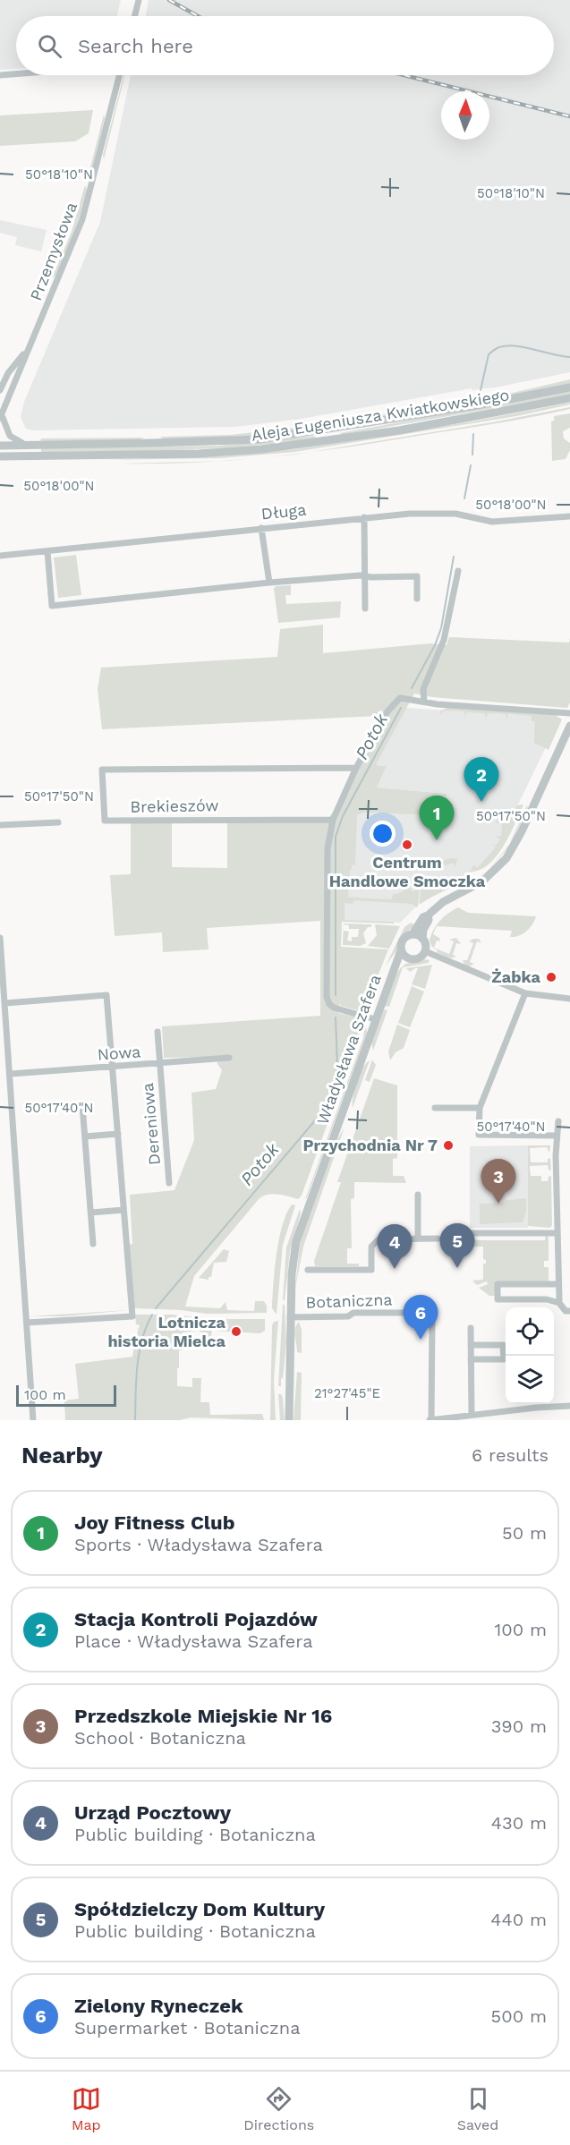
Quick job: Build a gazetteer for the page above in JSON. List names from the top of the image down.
{
  "streets": {
    "street": [
      "Przemysłowa",
      "Aleja Eugeniusza Kwiatkowskiego",
      "Długa",
      "Brekieszów",
      "Władysława Szafera",
      "Nowa",
      "Dereniowa",
      "Botaniczna"
    ]
  },
  "crossings": [
    ["Przemysłowa", "Aleja Eugeniusza Kwiatkowskiego"],
    ["Władysława Szafera", "Botaniczna"],
    ["Nowa", "Dereniowa"]
  ],
  "water": ["Potok"],
  "places": [
    "Centrum Handlowe Smoczka",
    "Żabka",
    "Przychodnia Nr 7",
    "Lotnicza historia Mielca"
  ],
  "scale_bar": "100 m",
  "north": "top",
  "page": {
    "search": "Search here",
    "pins": [
      "2",
      "1",
      "3",
      "5",
      "4",
      "6"
    ],
    "scale": "100 m",
    "heading": ["Nearby", "6 results"],
    "list": [
      {
        "mark": "1",
        "name": "Joy Fitness Club",
        "note": "Sports · Władysława Szafera",
        "value": "50 m"
      },
      {
        "mark": "2",
        "name": "Stacja Kontroli Pojazdów",
        "note": "Place · Władysława Szafera",
        "value": "100 m"
      },
      {
        "mark": "3",
        "name": "Przedszkole Miejskie Nr 16",
        "note": "School · Botaniczna",
        "value": "390 m"
      },
      {
        "mark": "4",
        "name": "Urząd Pocztowy",
        "note": "Public building · Botaniczna",
        "value": "430 m"
      },
      {
        "mark": "5",
        "name": "Spółdzielczy Dom Kultury",
        "note": "Public building · Botaniczna",
        "value": "440 m"
      },
      {
        "mark": "6",
        "name": "Zielony Ryneczek",
        "note": "Supermarket · Botaniczna",
        "value": "500 m"
      }
    ],
    "nav": ["Map", "Directions", "Saved"]
  },
  "coordinates": [
    "50°18'10\"N",
    "50°18'00\"N",
    "50°17'50\"N",
    "50°17'40\"N",
    "21°27'45\"E"
  ]
}
